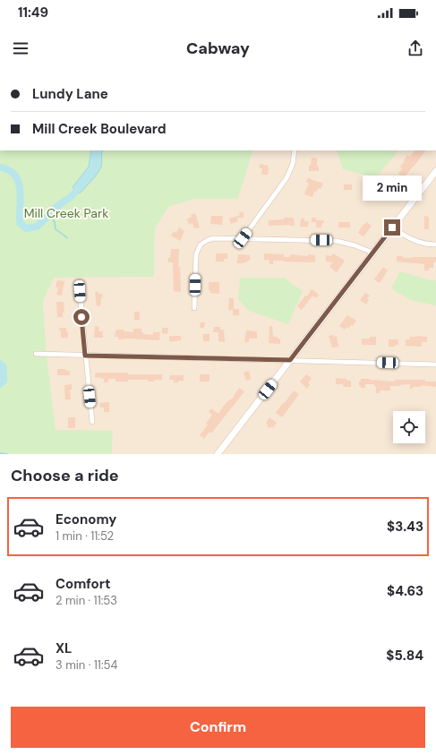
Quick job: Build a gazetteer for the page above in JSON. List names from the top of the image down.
{
  "parks": ["Mill Creek Park"],
  "page": {
    "status": "11:49",
    "header": "Cabway",
    "banner": ["Lundy Lane", "Mill Creek Boulevard"],
    "bubble": "2 min",
    "heading": "Choose a ride",
    "list": [
      {
        "name": "Economy",
        "note": "1 min · 11:52",
        "value": "$3.43"
      },
      {
        "name": "Comfort",
        "note": "2 min · 11:53",
        "value": "$4.63"
      },
      {
        "name": "XL",
        "note": "3 min · 11:54",
        "value": "$5.84"
      }
    ],
    "buttons": "Confirm"
  }
}
